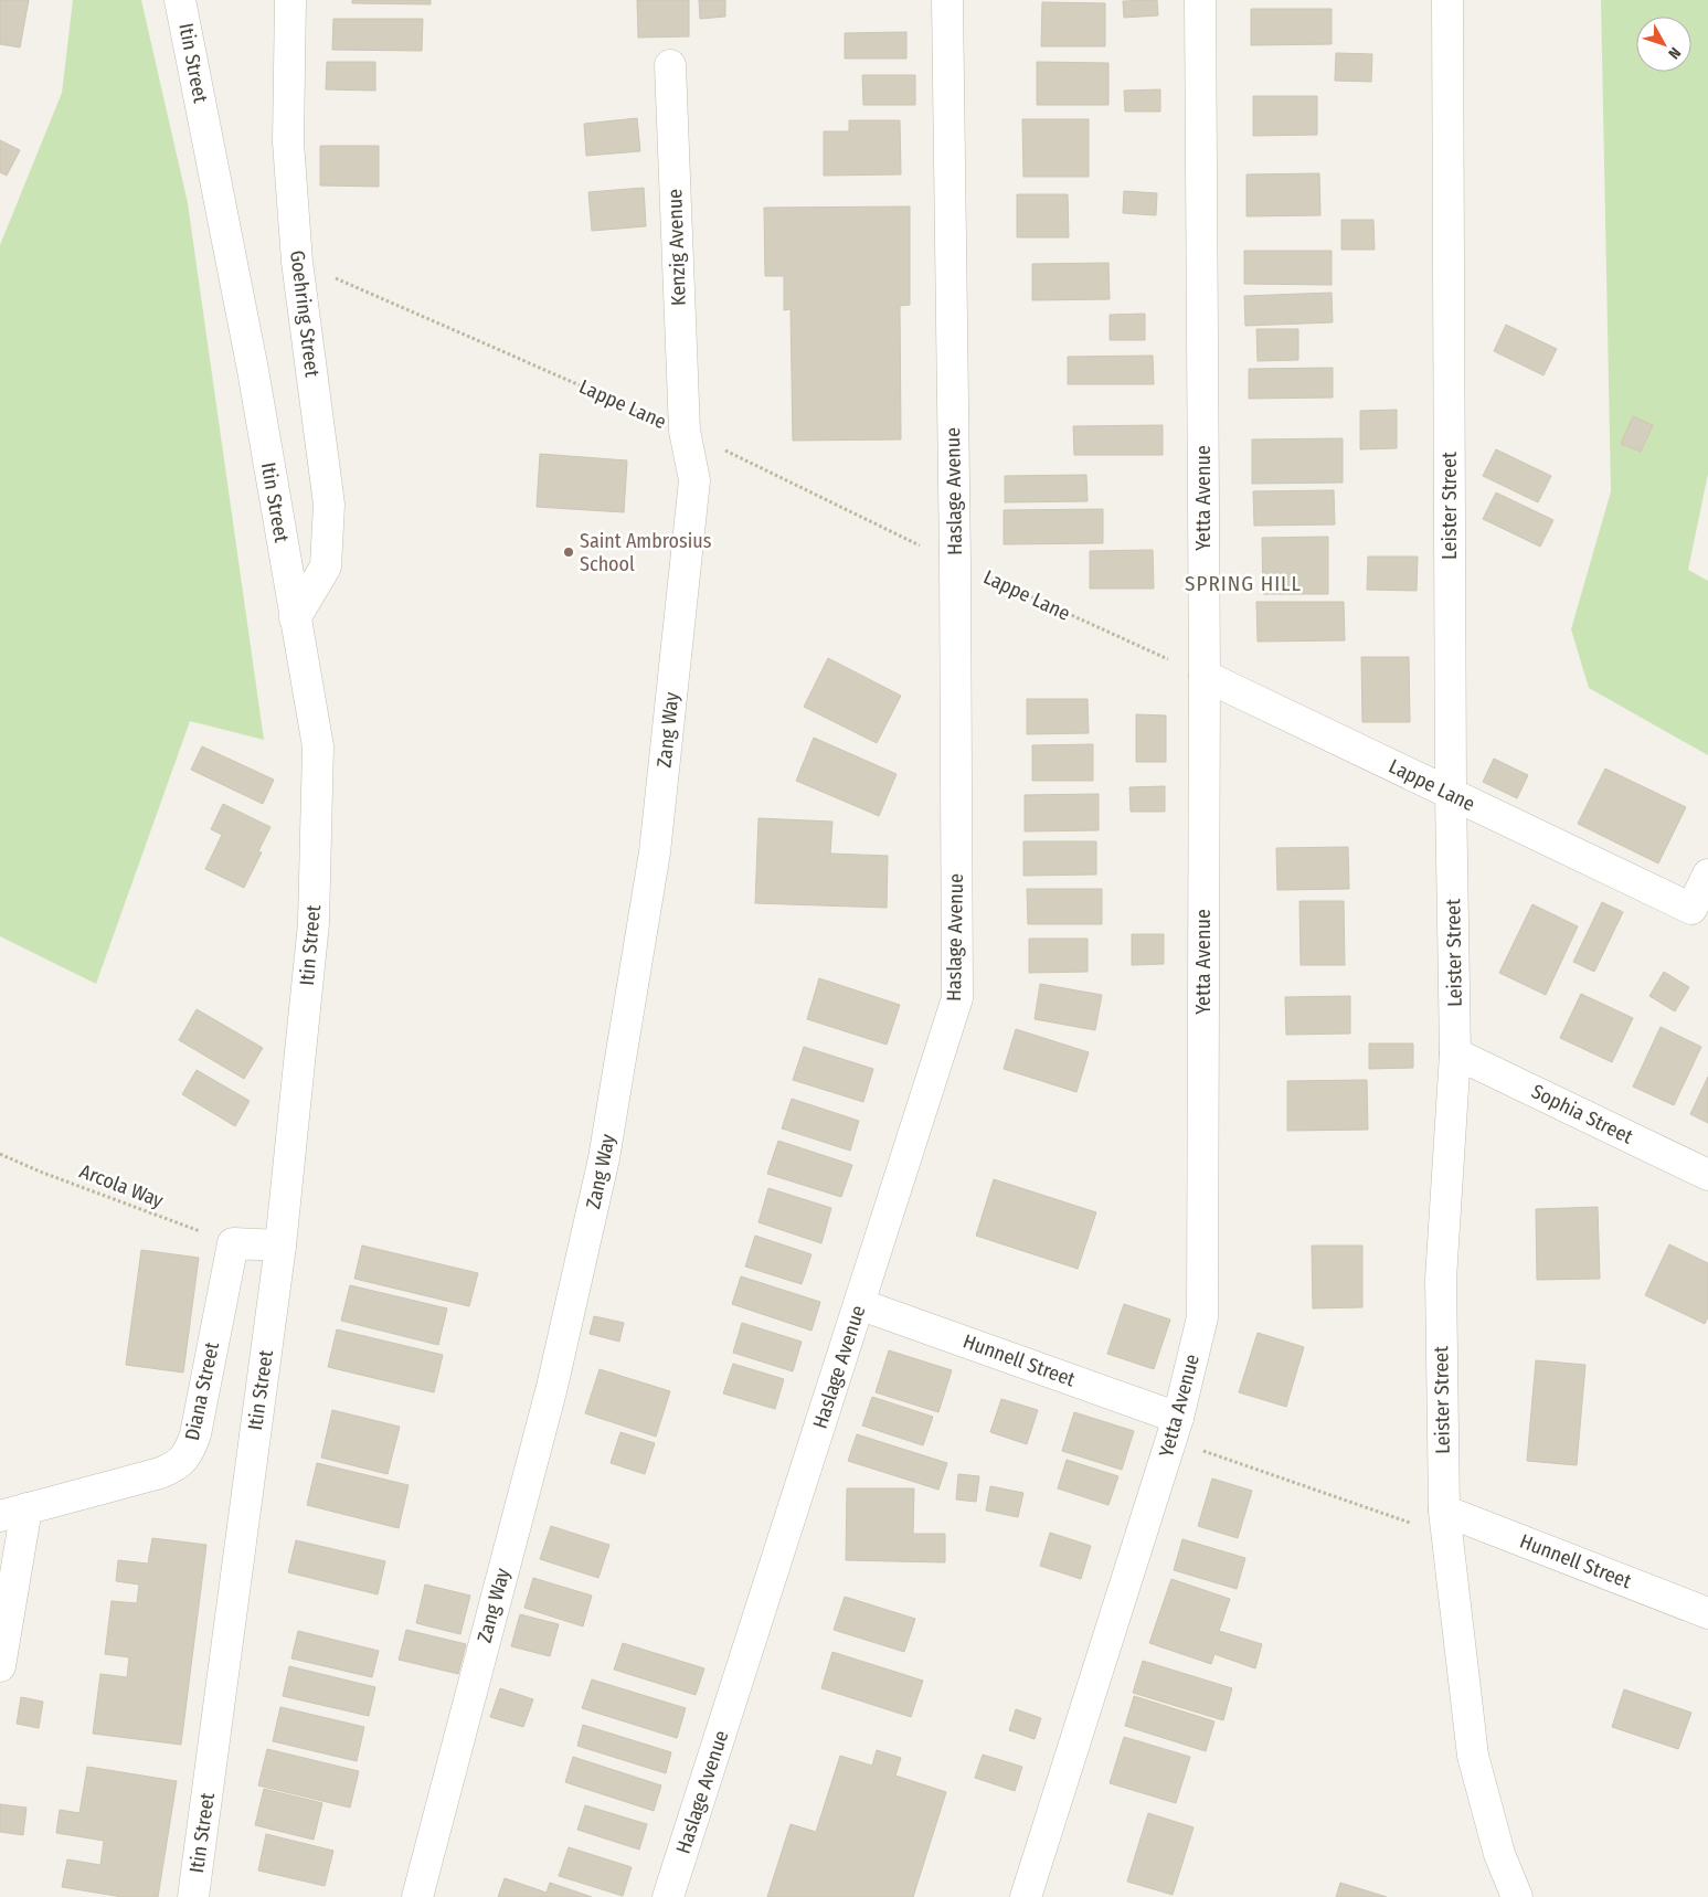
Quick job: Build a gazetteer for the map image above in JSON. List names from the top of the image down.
{
  "streets": {
    "street": [
      "Itin Street",
      "Kenzig Avenue",
      "Goehring Street",
      "Lappe Lane",
      "Haslage Avenue",
      "Yetta Avenue",
      "Leister Street",
      "Zang Way",
      "Sophia Street",
      "Hunnell Street",
      "Diana Street"
    ],
    "path": ["Arcola Way"]
  },
  "crossings": [
    ["Itin Street", "Goehring Street"],
    ["Kenzig Avenue", "Lappe Lane"],
    ["Kenzig Avenue", "Zang Way"],
    ["Goehring Street", "Lappe Lane"],
    ["Lappe Lane", "Haslage Avenue"],
    ["Lappe Lane", "Yetta Avenue"],
    ["Lappe Lane", "Leister Street"],
    ["Lappe Lane", "Zang Way"],
    ["Haslage Avenue", "Hunnell Street"],
    ["Yetta Avenue", "Hunnell Street"],
    ["Leister Street", "Sophia Street"],
    ["Leister Street", "Hunnell Street"],
    ["Arcola Way", "Diana Street"]
  ],
  "districts": ["SPRING HILL"],
  "places": ["Saint Ambrosius School"],
  "north": "bottom right"
}
